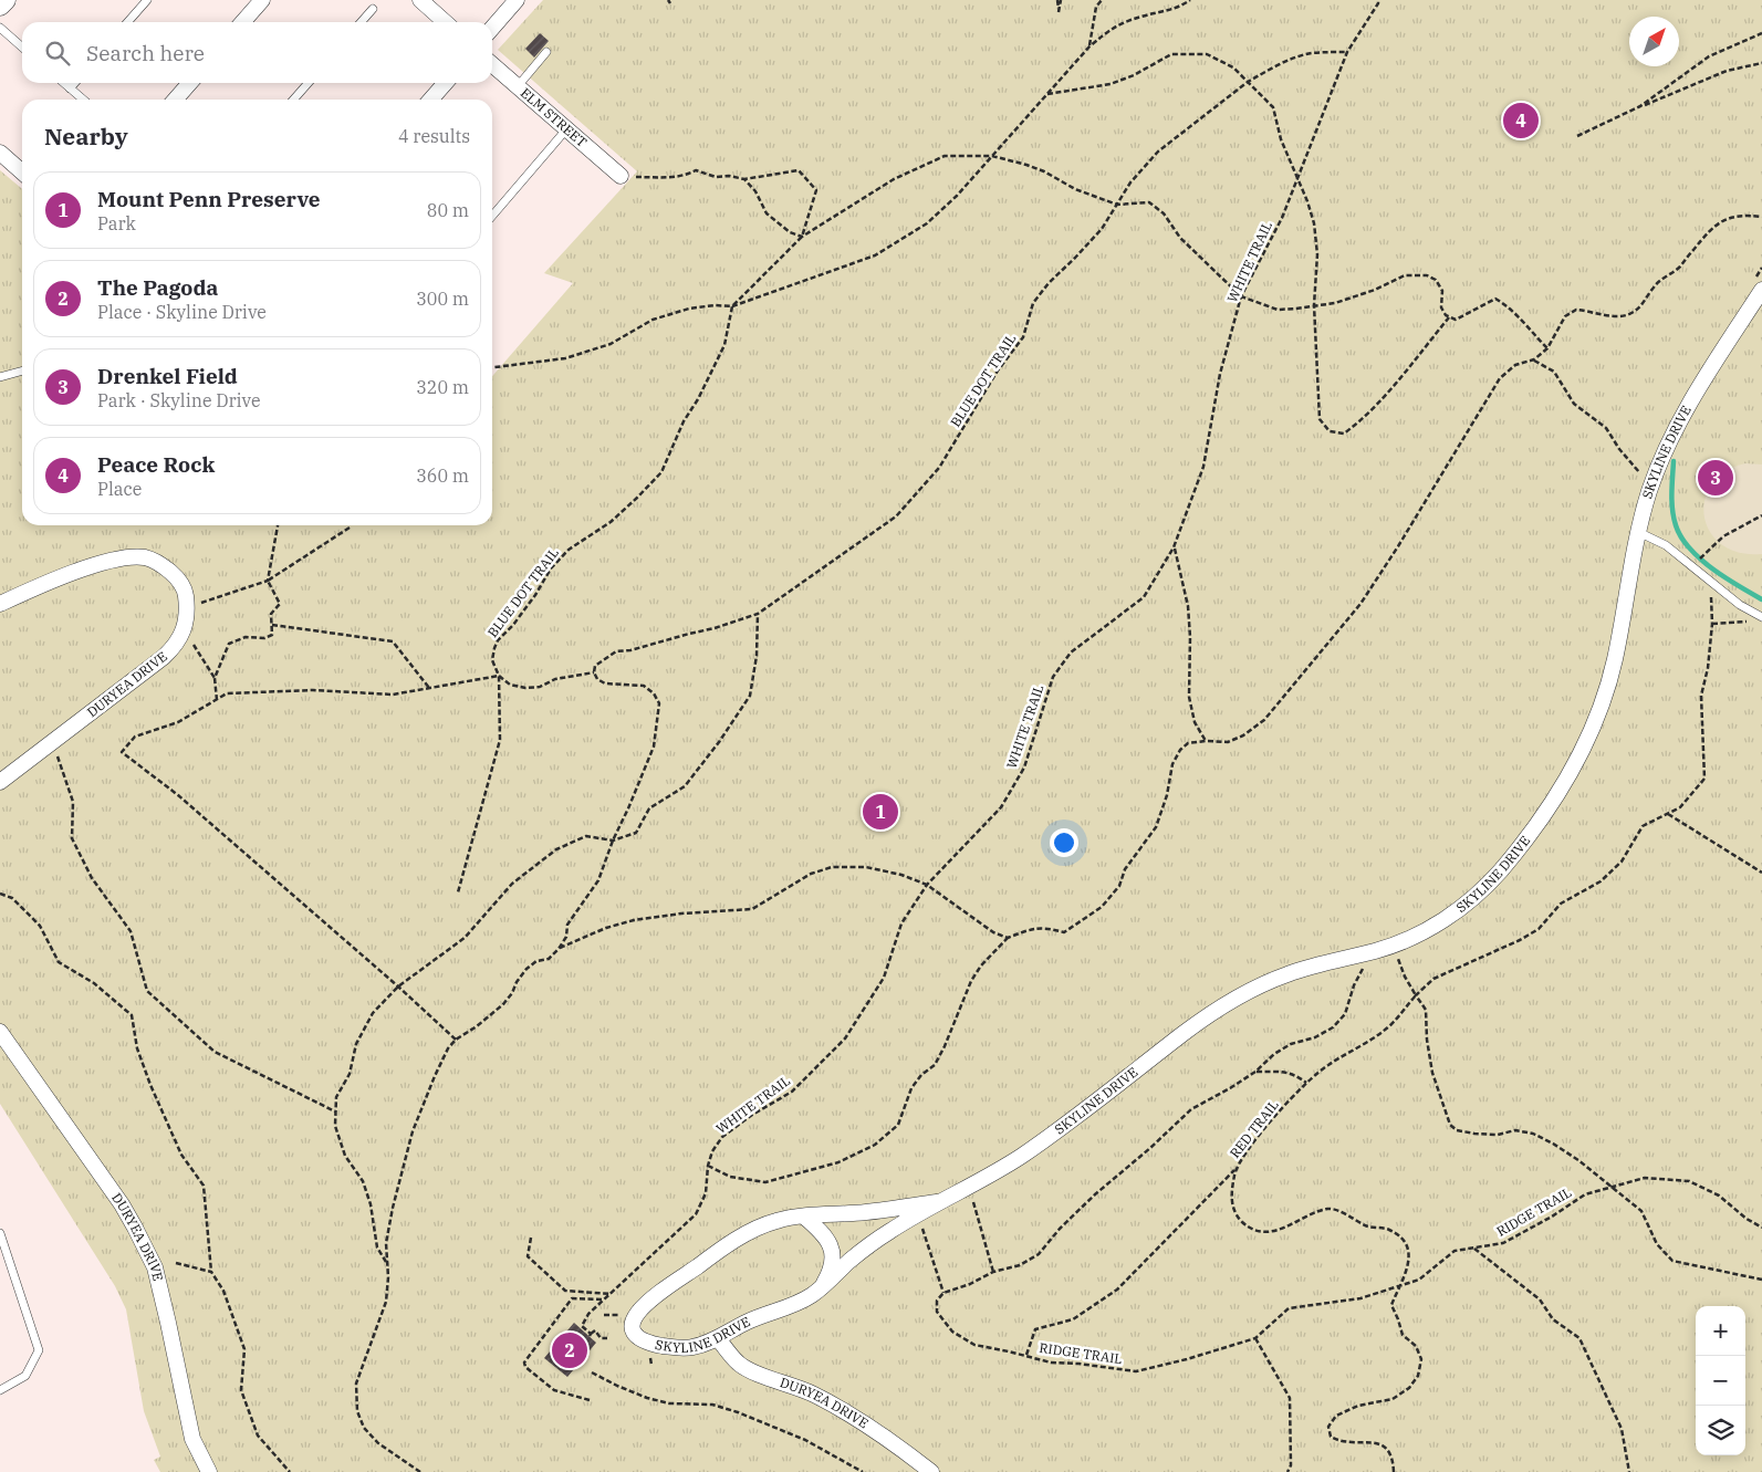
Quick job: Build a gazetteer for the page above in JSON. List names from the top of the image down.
{
  "streets": {
    "street": ["ELM STREET", "SKYLINE DRIVE", "DURYEA DRIVE"],
    "path": [
      "WHITE TRAIL",
      "BLUE DOT TRAIL",
      "RED TRAIL",
      "RIDGE TRAIL"
    ]
  },
  "crossings": [
    ["WHITE TRAIL", "BLUE DOT TRAIL"],
    ["SKYLINE DRIVE", "DURYEA DRIVE"],
    ["RED TRAIL", "RIDGE TRAIL"]
  ],
  "north": "top right",
  "page": {
    "search": "Search here",
    "heading": ["Nearby", "4 results"],
    "pins": [
      "4",
      "3",
      "1",
      "2"
    ],
    "list": [
      {
        "mark": "1",
        "name": "Mount Penn Preserve",
        "note": "Park",
        "value": "80 m"
      },
      {
        "mark": "2",
        "name": "The Pagoda",
        "note": "Place · Skyline Drive",
        "value": "300 m"
      },
      {
        "mark": "3",
        "name": "Drenkel Field",
        "note": "Park · Skyline Drive",
        "value": "320 m"
      },
      {
        "mark": "4",
        "name": "Peace Rock",
        "note": "Place",
        "value": "360 m"
      }
    ],
    "map_buttons": ["+", "−"]
  }
}
